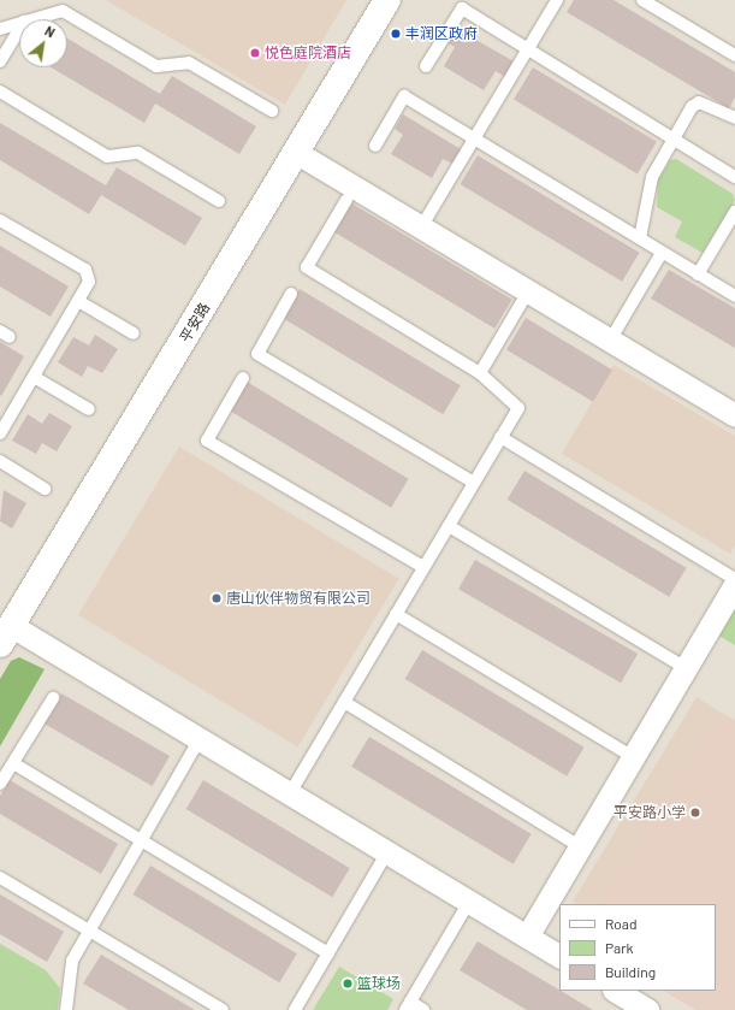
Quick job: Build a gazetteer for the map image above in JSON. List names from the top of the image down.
{
  "streets": {
    "street": ["平安路"]
  },
  "places": [
    "丰润区政府",
    "悦色庭院酒店",
    "唐山伙伴物贸有限公司",
    "平安路小学",
    "篮球场"
  ],
  "legend": ["Road", "Park", "Building"],
  "north": "top right"
}
